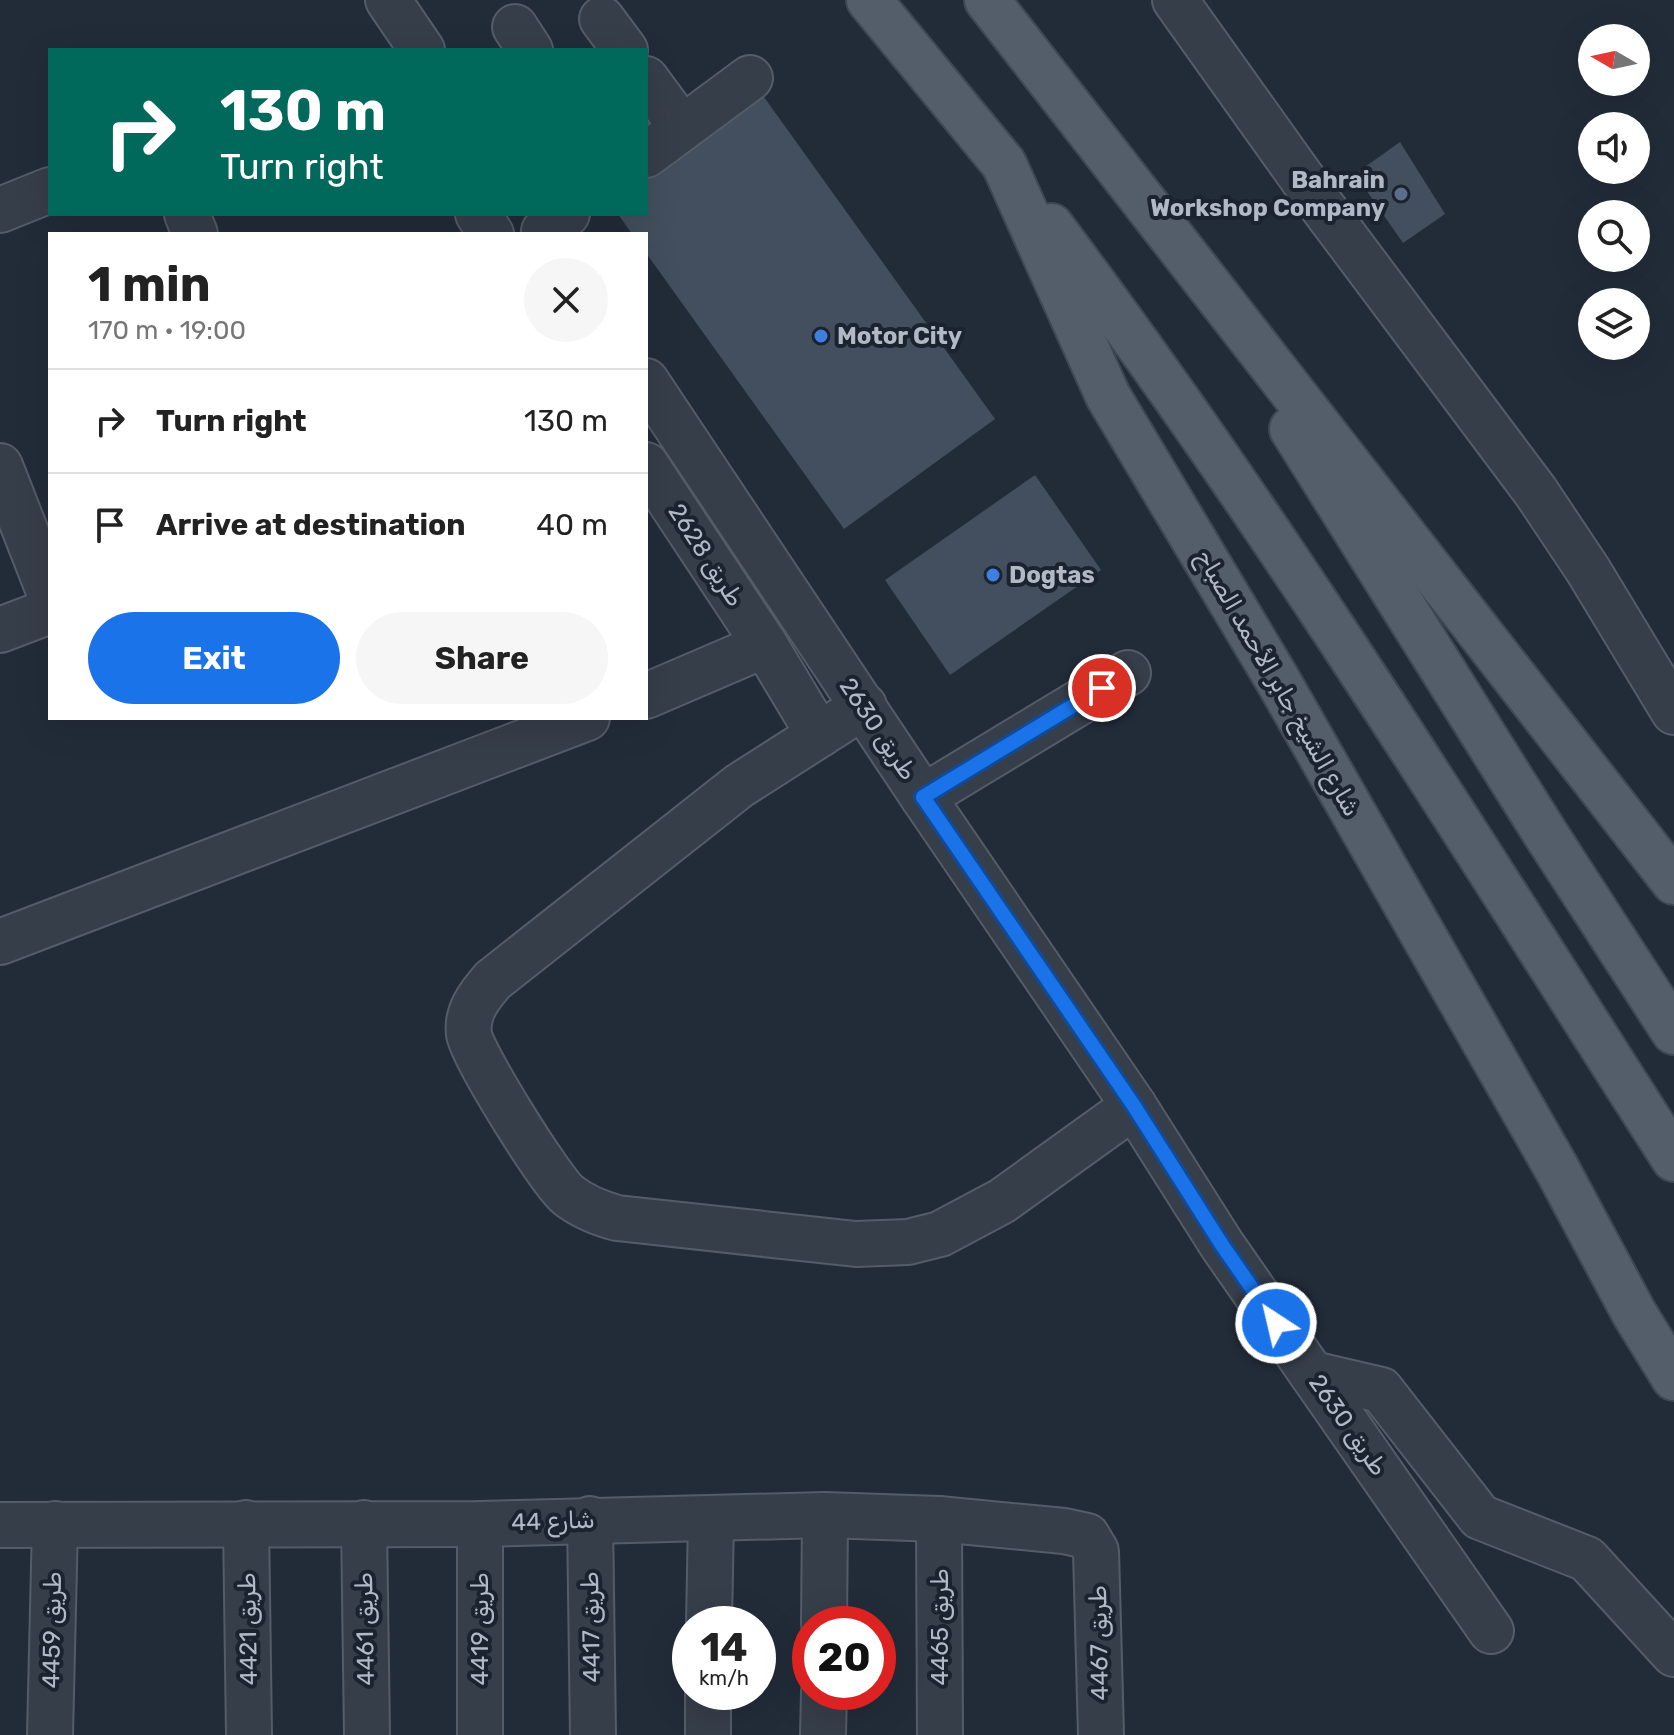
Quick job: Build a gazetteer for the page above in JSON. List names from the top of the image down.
{
  "streets": {
    "main road": ["شارع الشيخ جابر الأحمد الصباح"],
    "street": [
      "طريق 2628",
      "طريق 2630",
      "شارع 44",
      "طريق 4417",
      "طريق 4465",
      "طريق 4421",
      "طريق 4461",
      "طريق 4419",
      "طريق 4459",
      "طريق 4467"
    ]
  },
  "crossings": [
    ["شارع 44", "طريق 4417"],
    ["شارع 44", "طريق 4465"],
    ["شارع 44", "طريق 4421"],
    ["شارع 44", "طريق 4461"],
    ["شارع 44", "طريق 4419"],
    ["شارع 44", "طريق 4459"],
    ["شارع 44", "طريق 4467"]
  ],
  "places": ["Bahrain Workshop Company", "Motor City", "Dogtas"],
  "north": "left",
  "page": {
    "turn": ["130 m", "Turn right"],
    "heading": ["1 min", "170 m · 19:00"],
    "list": [
      {
        "name": "Turn right",
        "value": "130 m"
      },
      {
        "name": "Arrive at destination",
        "value": "40 m"
      }
    ],
    "buttons": ["Exit", "Share"],
    "speed": "14 km/h",
    "limit": "20"
  }
}
